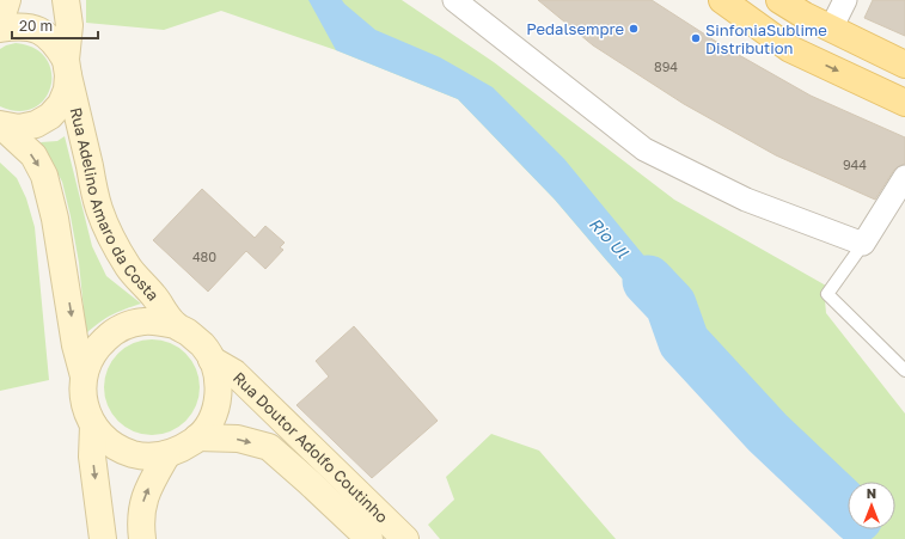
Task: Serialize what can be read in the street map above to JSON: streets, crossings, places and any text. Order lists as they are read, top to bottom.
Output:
{
  "streets": {
    "main road": ["Rua Adelino Amaro da Costa", "Rua Doutor Adolfo Coutinho"]
  },
  "crossings": [
    ["Rua Adelino Amaro da Costa", "Rua Doutor Adolfo Coutinho"]
  ],
  "water": ["Rio Ul"],
  "places": ["Pedalsempre", "SinfoniaSublime Distribution"],
  "house_numbers": ["894", "944", "480"],
  "scale_bar": "20 m",
  "north": "top"
}
